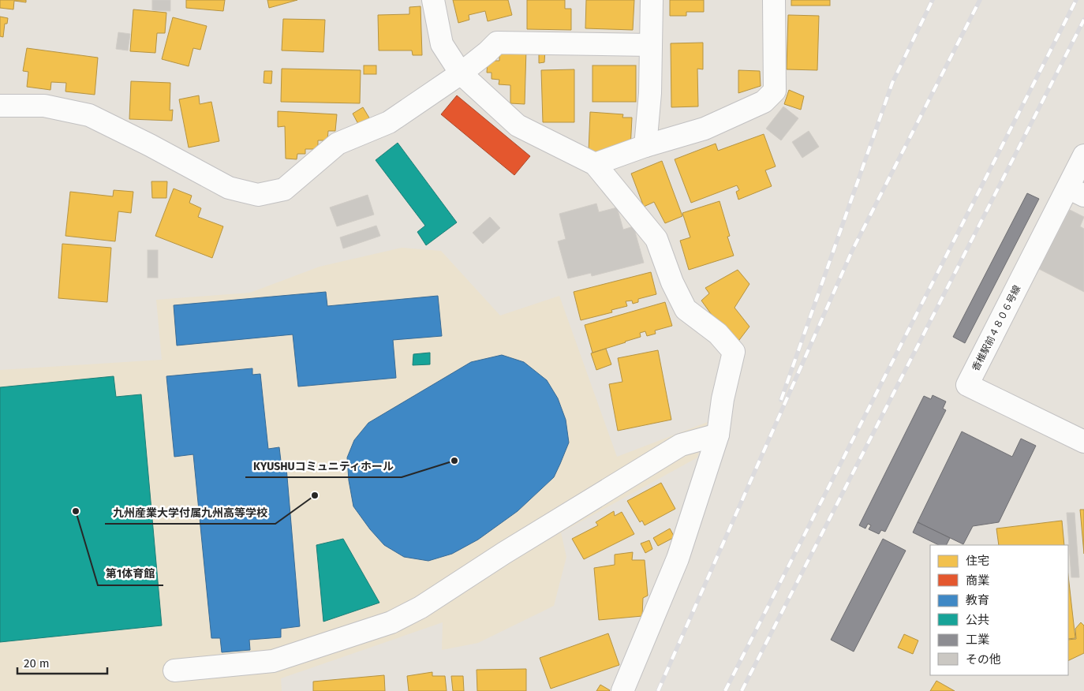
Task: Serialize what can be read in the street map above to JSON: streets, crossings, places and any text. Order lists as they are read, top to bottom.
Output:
{
  "streets": {
    "street": ["香椎駅前４８０６号線"]
  },
  "places": ["KYUSHUコミュニティホール", "九州産業大学付属九州高等学校", "第1体育館"],
  "legend": [
    "住宅",
    "商業",
    "教育",
    "公共",
    "工業",
    "その他"
  ],
  "scale_bar": "20 m"
}
